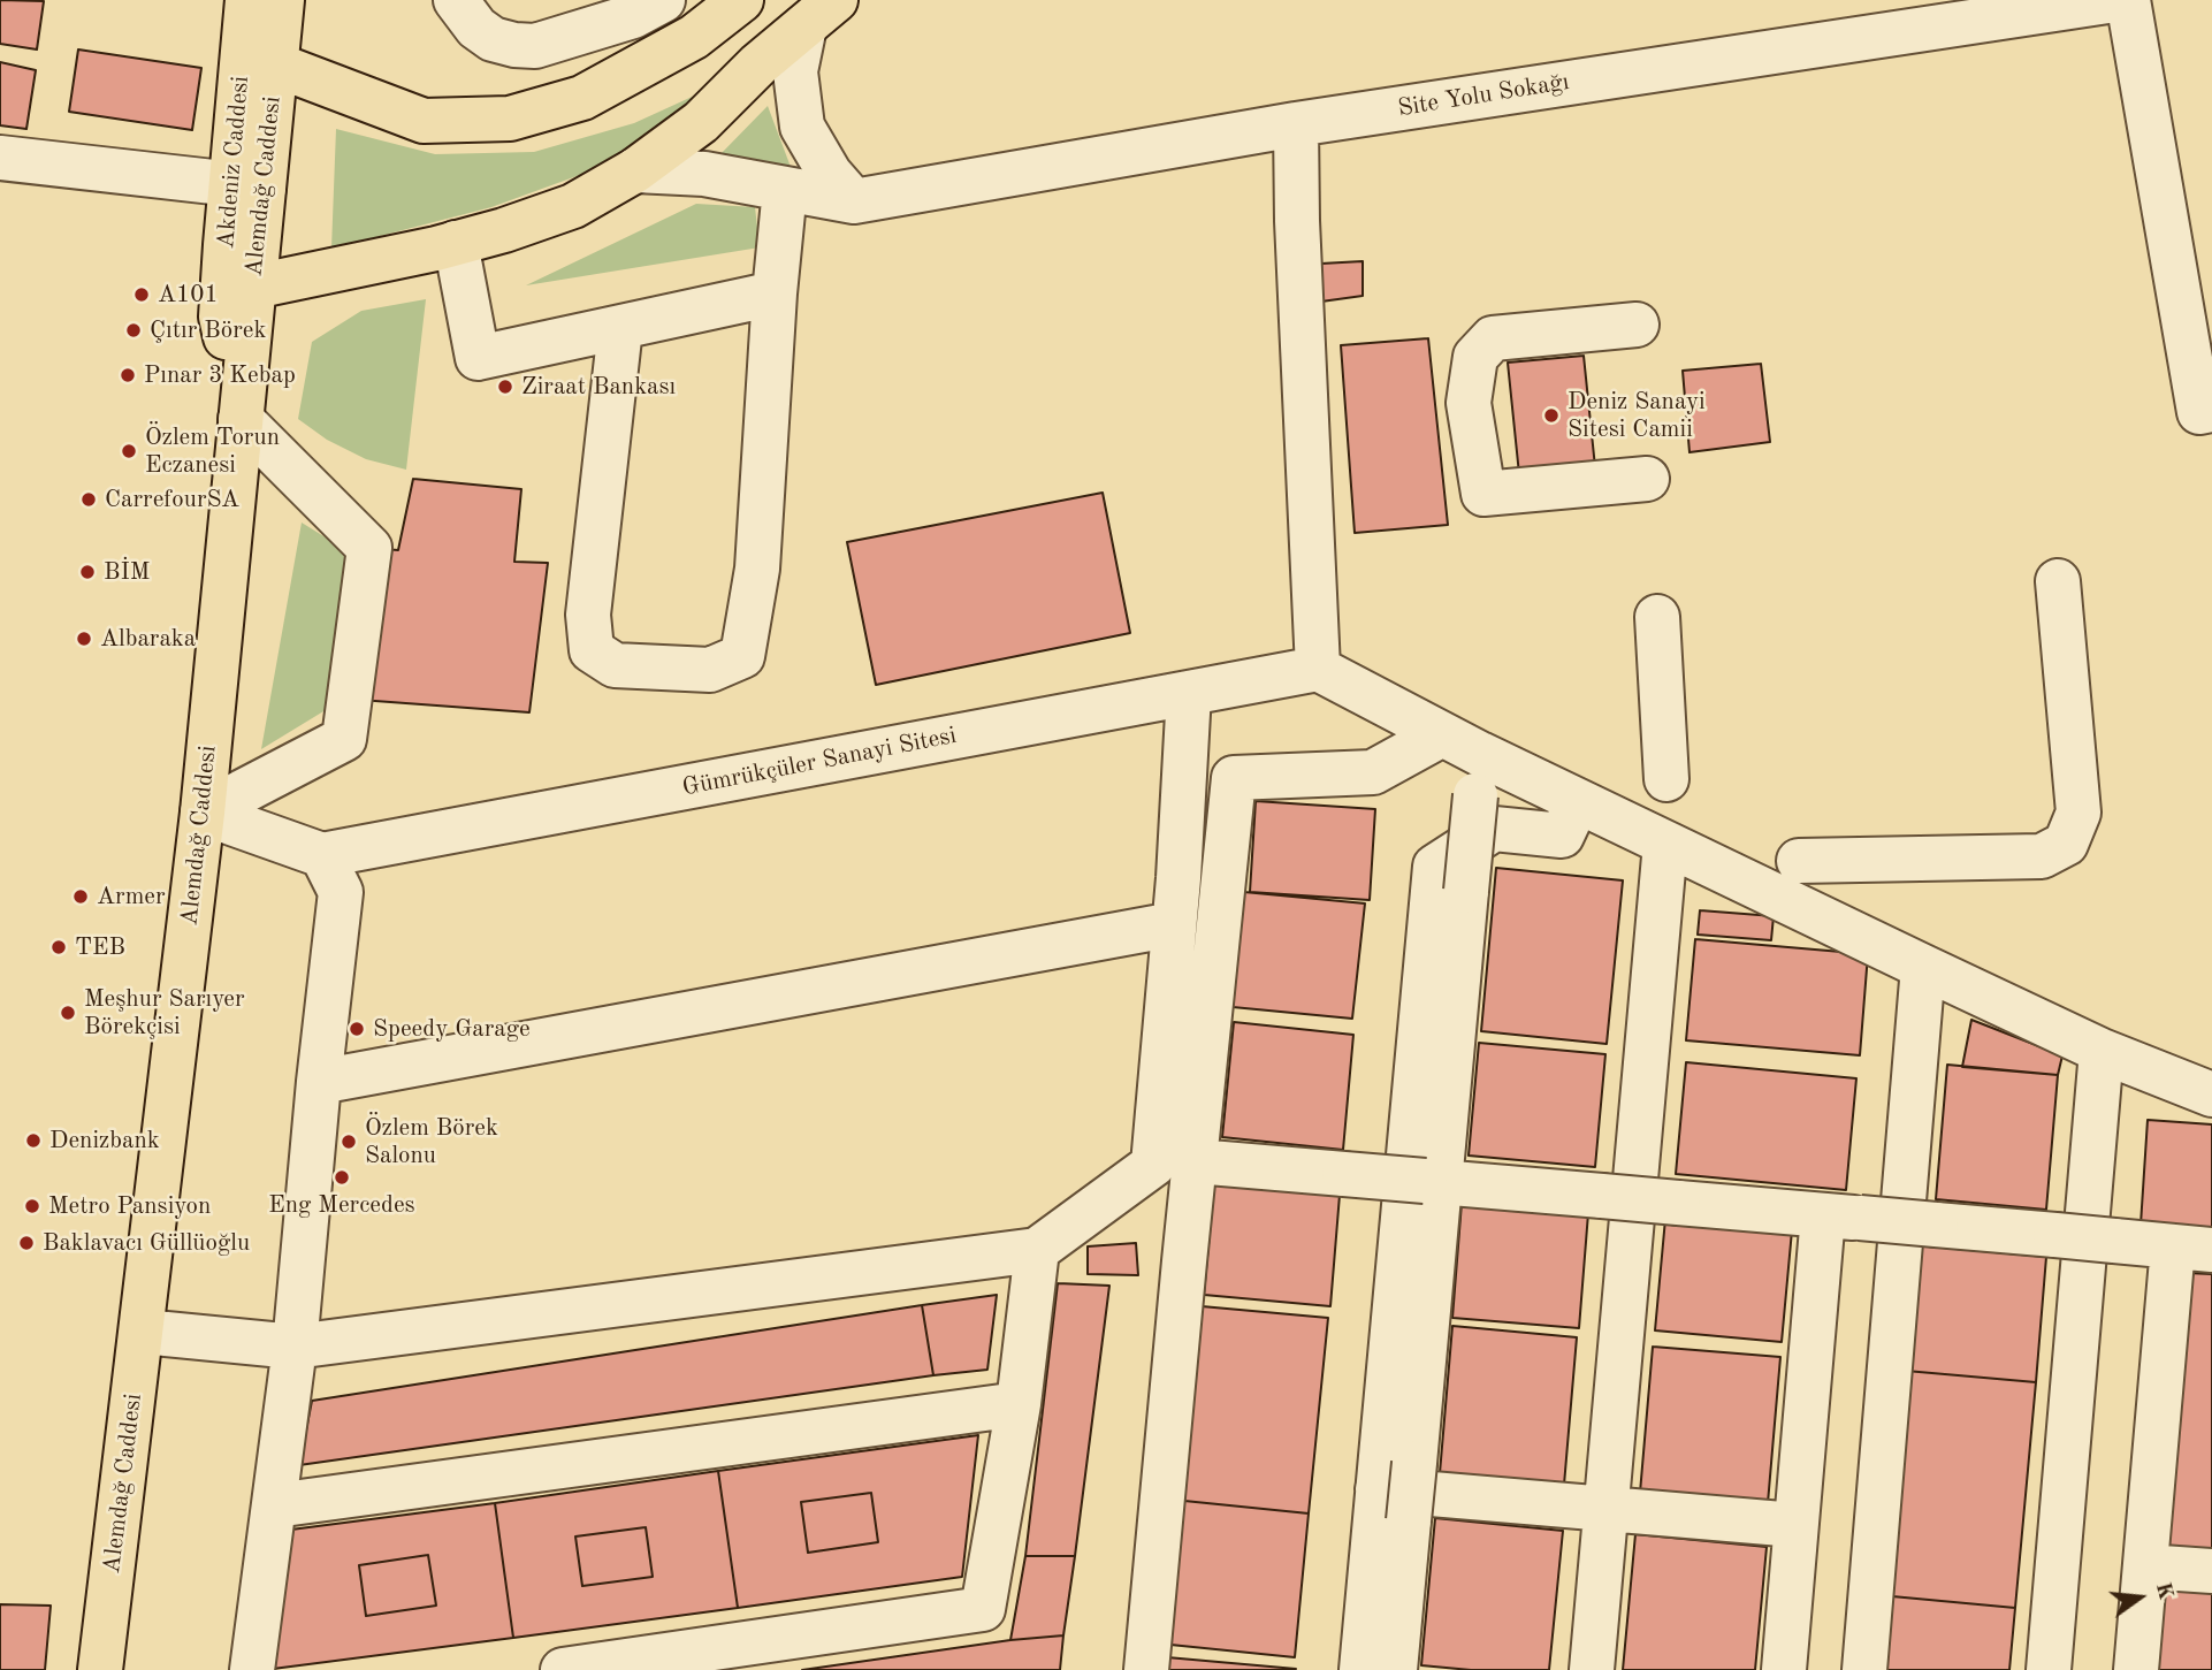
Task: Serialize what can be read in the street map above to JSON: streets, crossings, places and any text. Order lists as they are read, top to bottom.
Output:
{
  "streets": {
    "main road": ["Akdeniz Caddesi", "Alemdağ Caddesi"],
    "street": ["Site Yolu Sokağı", "Gümrükçüler Sanayi Sitesi"]
  },
  "crossings": [
    ["Akdeniz Caddesi", "Alemdağ Caddesi"]
  ],
  "places": [
    "A101",
    "Çıtır Börek",
    "Pınar 3 Kebap",
    "Ziraat Bankası",
    "Deniz Sanayi Sitesi Camii",
    "Özlem Torun Eczanesi",
    "CarrefourSA",
    "BİM",
    "Albaraka",
    "Armer",
    "TEB",
    "Meşhur Sarıyer Börekçisi",
    "Speedy Garage",
    "Denizbank",
    "Özlem Börek Salonu",
    "Eng Mercedes",
    "Metro Pansiyon",
    "Baklavacı Güllüoğlu"
  ],
  "north": "right"
}
